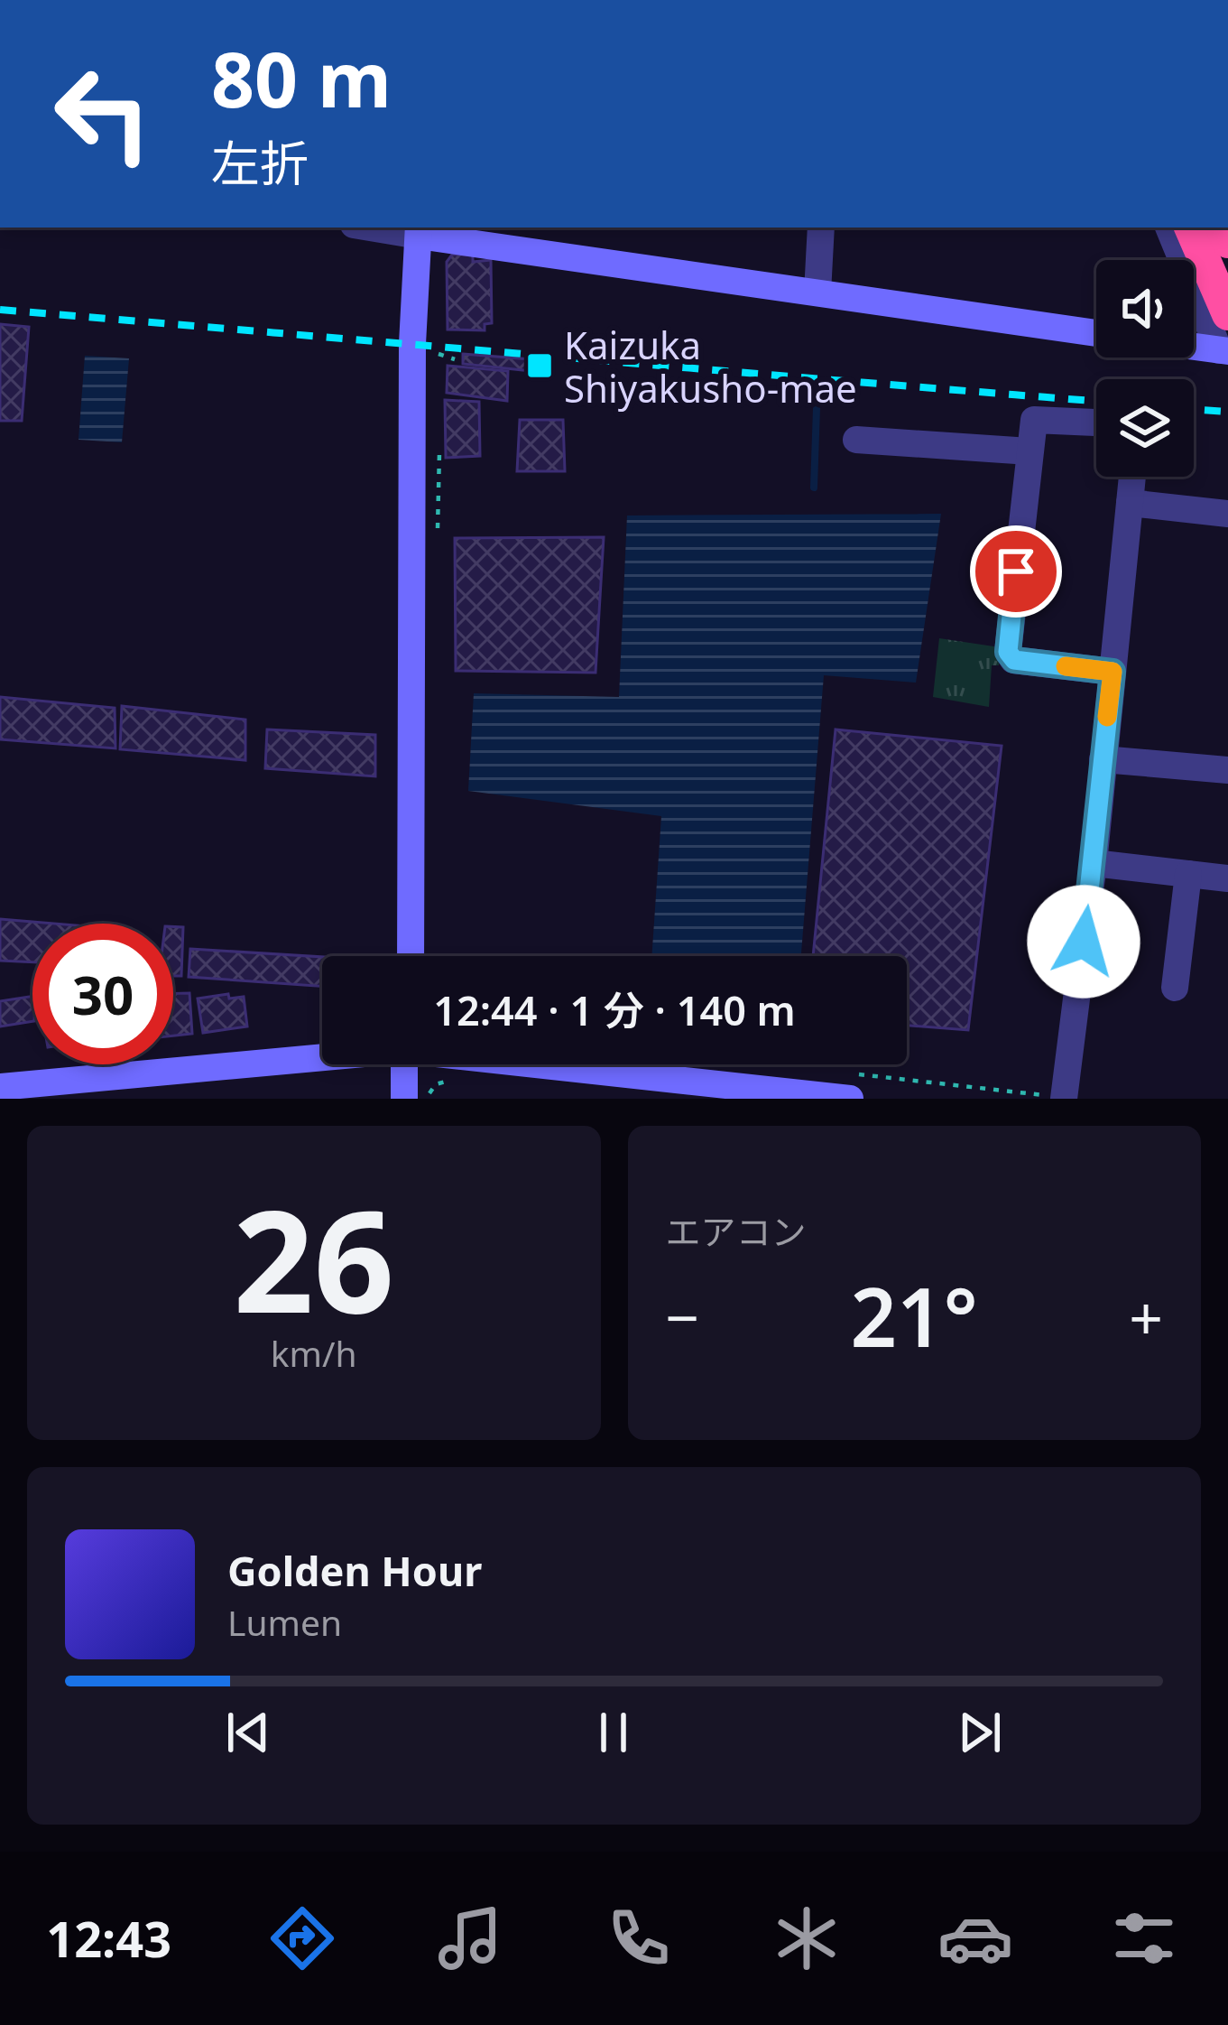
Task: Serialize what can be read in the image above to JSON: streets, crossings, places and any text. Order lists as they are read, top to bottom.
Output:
{
  "places": {
    "transit": ["Kaizuka Shiyakusho-mae"]
  },
  "page": {
    "turn": ["80 m", "左折"],
    "limit": "30",
    "trip": "12:44 · 1 分 · 140 m",
    "tile": [
      ["26", "km/h"],
      "エアコン"
    ],
    "heat": ["−", "21°", "+"],
    "song": ["Golden Hour", "Lumen"],
    "tabs": "12:43"
  }
}
